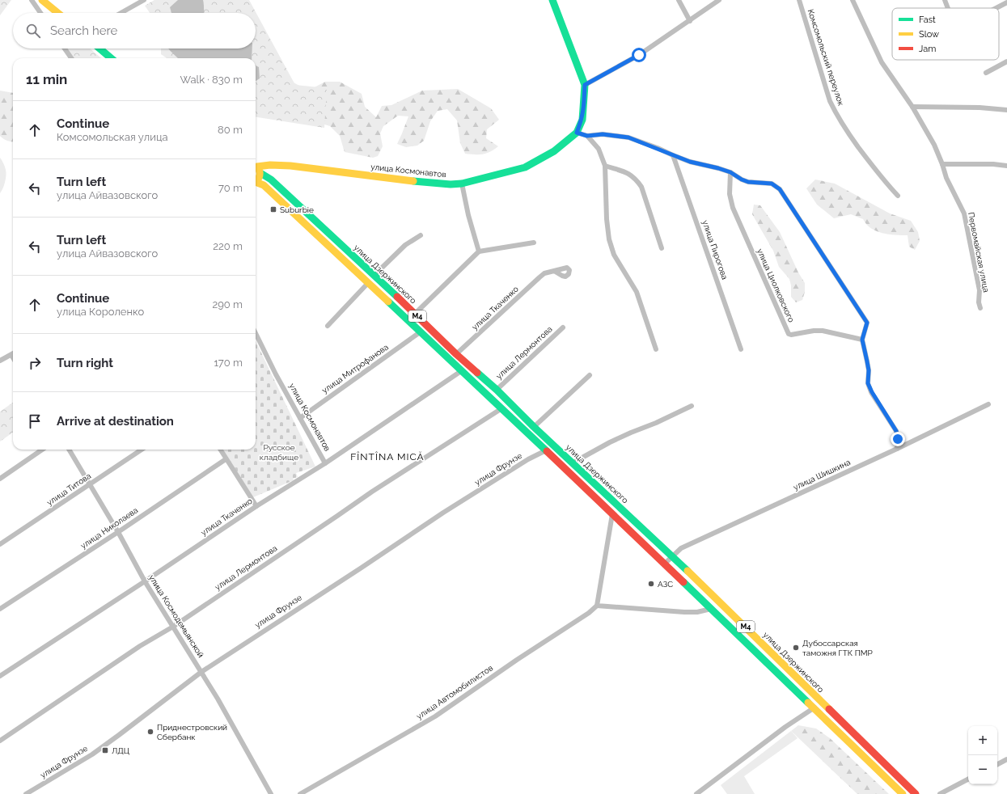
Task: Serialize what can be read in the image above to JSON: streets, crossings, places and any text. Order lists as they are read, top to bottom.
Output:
{
  "streets": {
    "main road": ["улица Космонавтов", "улица Дзержинского", "M4"],
    "street": [
      "Комсомольский переулок",
      "улица Пирогова",
      "Первомайская улица",
      "улица Циолковского",
      "улица Ткаченко",
      "улица Лермонтова",
      "улица Митрофанова",
      "улица Фрунзе",
      "улица Шишкина",
      "улица Титова",
      "улица Николаева",
      "улица Космодемьянской",
      "улица Автомобилистов"
    ]
  },
  "crossings": [
    ["улица Космонавтов", "улица Дзержинского"],
    ["улица Космонавтов", "улица Ткаченко"],
    ["улица Космонавтов", "M4"],
    ["улица Космонавтов", "улица Митрофанова"],
    ["улица Дзержинского", "улица Ткаченко"],
    ["улица Дзержинского", "M4"],
    ["улица Дзержинского", "улица Лермонтова"],
    ["улица Дзержинского", "улица Шишкина"],
    ["улица Ткаченко", "M4"],
    ["улица Ткаченко", "улица Космодемьянской"],
    ["M4", "улица Лермонтова"],
    ["M4", "улица Митрофанова"],
    ["M4", "улица Фрунзе"],
    ["M4", "улица Шишкина"],
    ["улица Лермонтова", "улица Космодемьянской"],
    ["улица Фрунзе", "улица Космодемьянской"],
    ["улица Титова", "улица Космодемьянской"],
    ["улица Николаева", "улица Космодемьянской"]
  ],
  "districts": ["FÎNTÎNA MICĂ"],
  "parks": ["Русское кладбище"],
  "places": {
    "transit": ["Suburbie", "ЛДЦ"],
    "other": ["АЗС", "Дубоссарская таможня ГТК ПМР", "Приднестровский Сбербанк"]
  },
  "legend": ["Fast", "Slow", "Jam"],
  "page": {
    "search": "Search here",
    "heading": ["11 min", "Walk · 830 m"],
    "list": [
      ["Continue", "Комсомольская улица", "80 m"],
      ["Turn left", "улица Айвазовского", "70 m"],
      ["Turn left", "улица Айвазовского", "220 m"],
      ["Continue", "улица Короленко", "290 m"],
      ["Turn right", "170 m"],
      "Arrive at destination"
    ],
    "map_buttons": ["+", "−"]
  }
}
